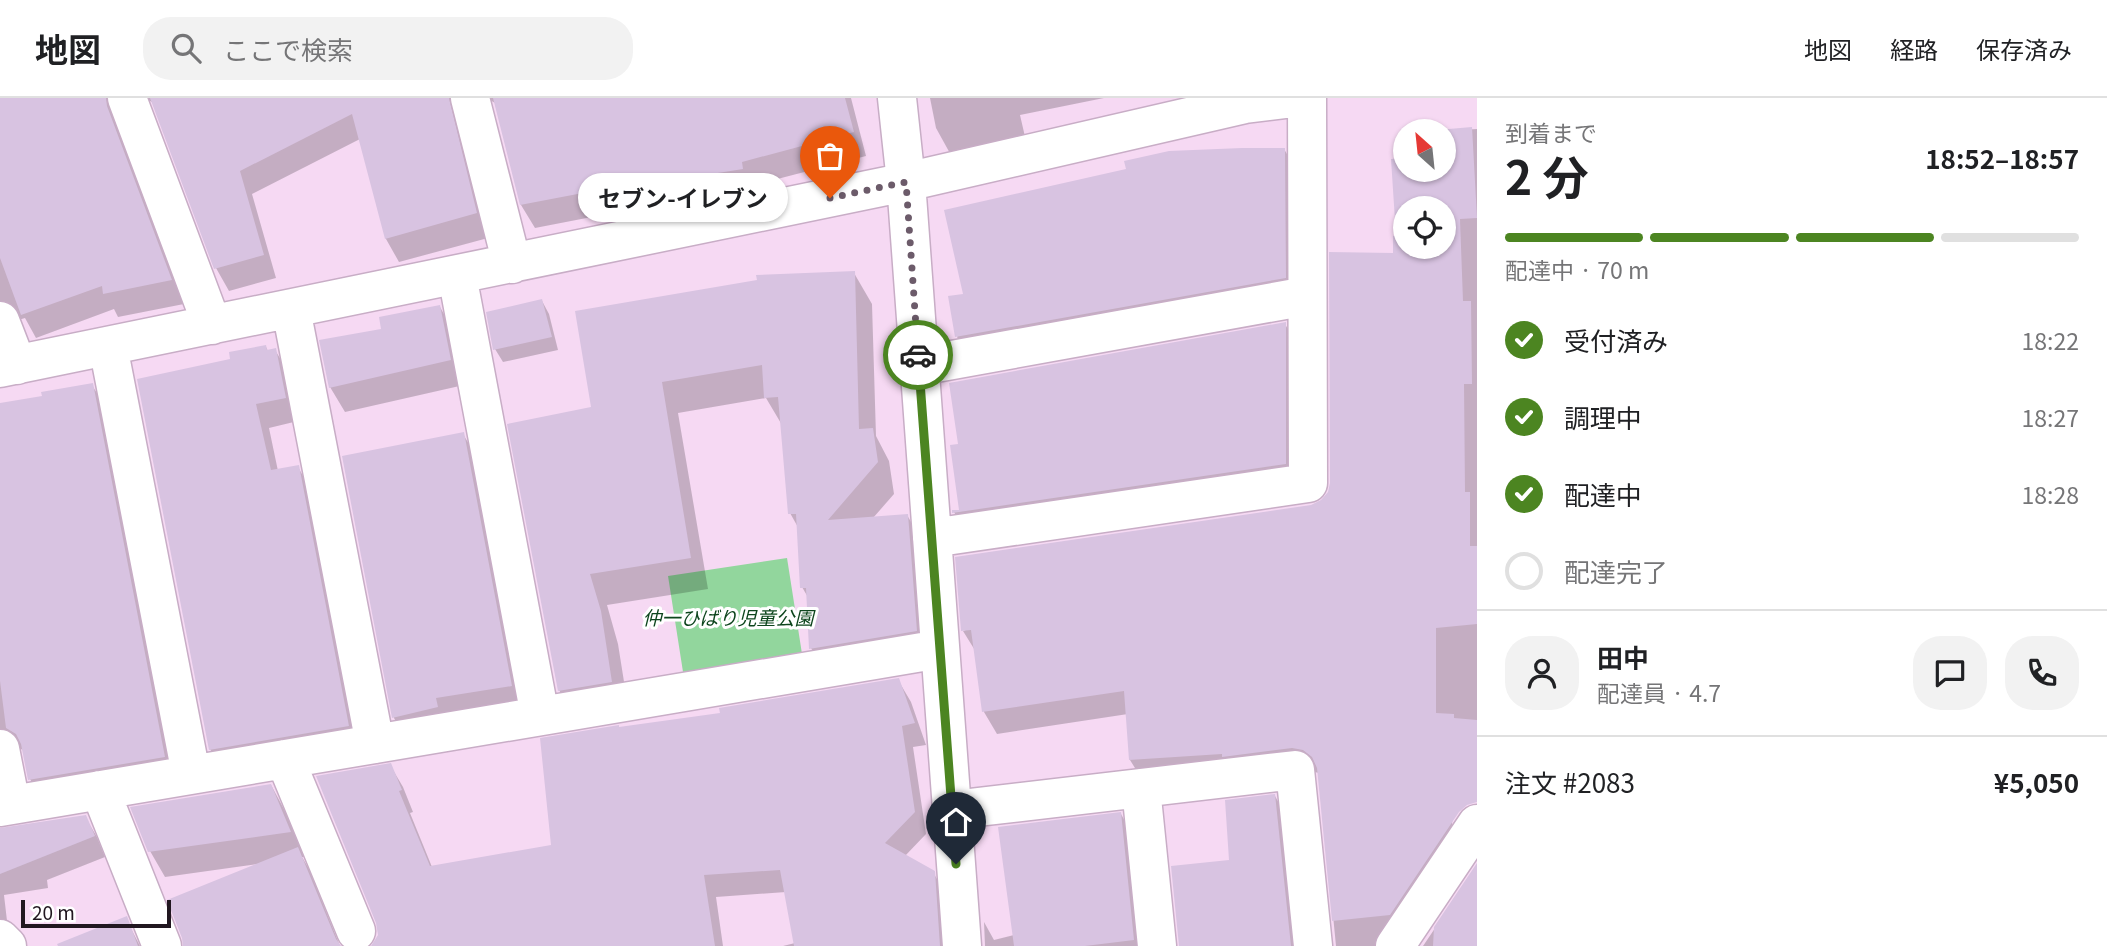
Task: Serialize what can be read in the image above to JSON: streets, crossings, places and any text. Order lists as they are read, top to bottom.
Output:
{
  "parks": ["仲一ひばり児童公園"],
  "places": ["セブン-イレブン"],
  "scale_bar": "20 m",
  "north": "top left",
  "page": {
    "header": "地図",
    "search": "ここで検索",
    "nav": ["地図", "経路", "保存済み"],
    "heading": ["2 分", "到着まで", "18:52–18:57"],
    "panel": [
      "田中",
      "配達員 · 4.7",
      "注文 #2083",
      "¥5,050"
    ],
    "bubble": "セブン-イレブン",
    "bar": "配達中 · 70 m",
    "list": [
      ["受付済み", "18:22"],
      ["調理中", "18:27"],
      ["配達中", "18:28"],
      "配達完了"
    ],
    "scale": "20 m"
  }
}
